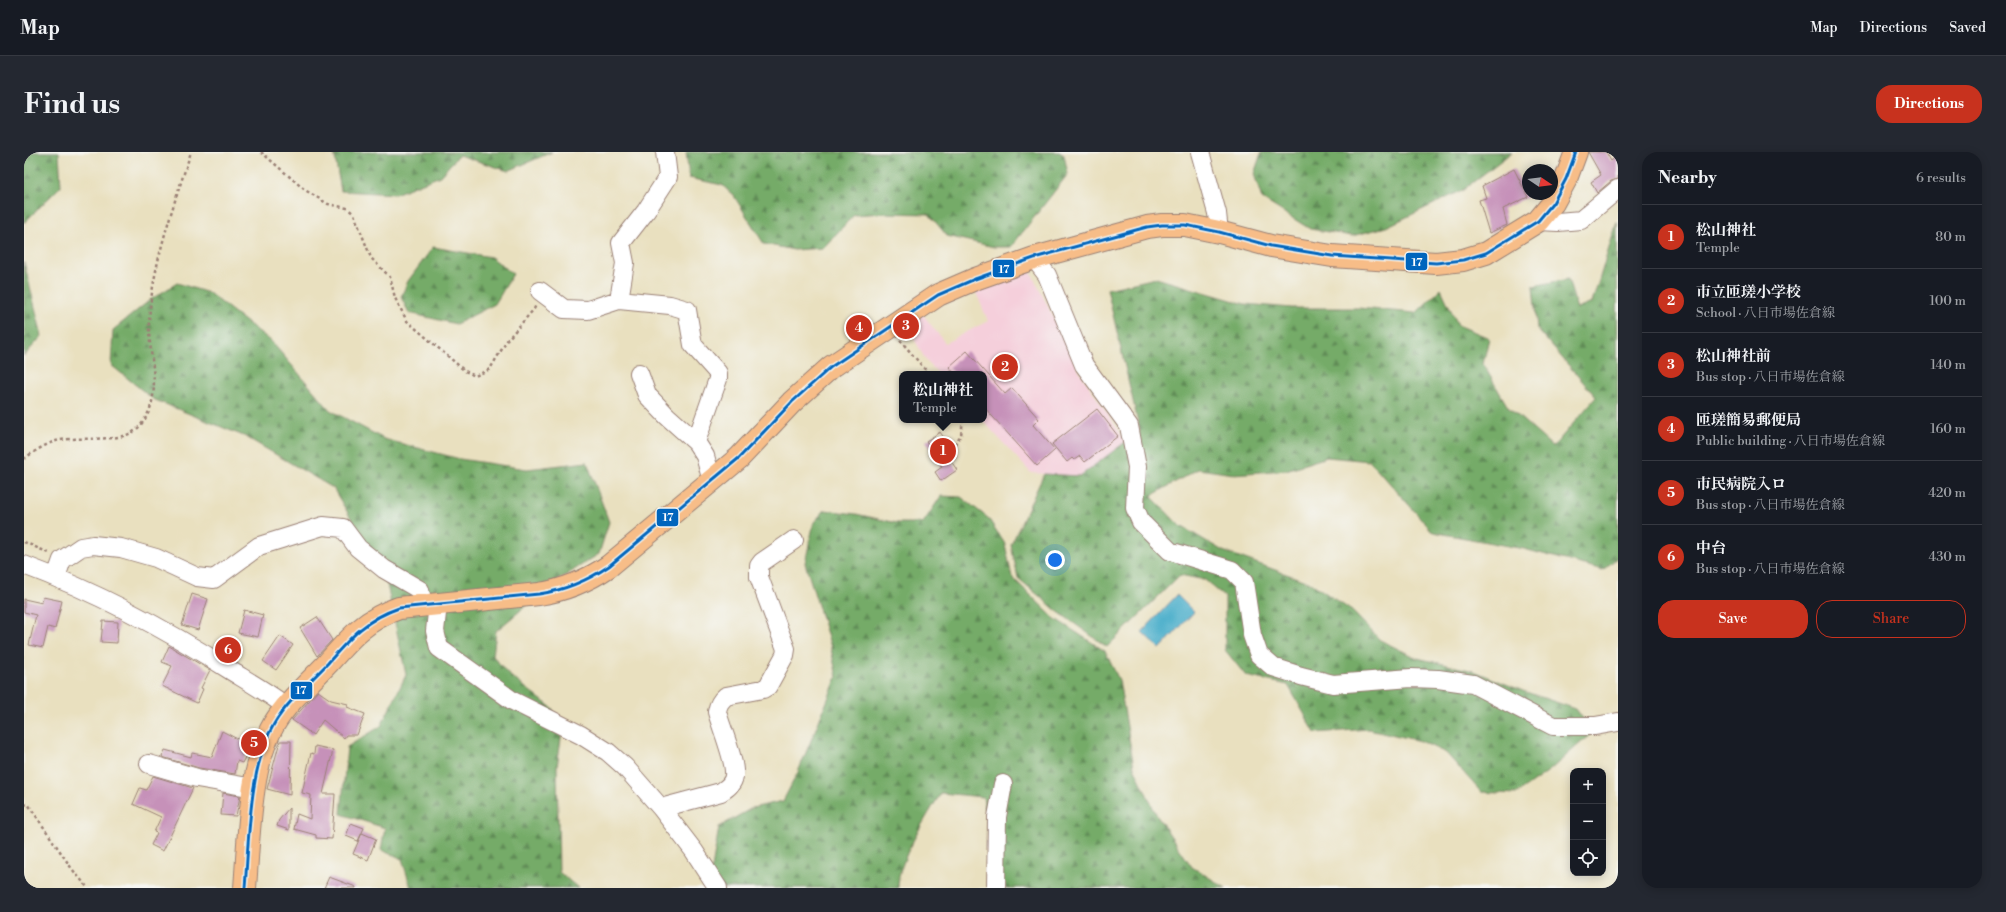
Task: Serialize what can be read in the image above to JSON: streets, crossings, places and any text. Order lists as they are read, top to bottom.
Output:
{
  "lines": ["transit line 17"],
  "north": "right",
  "page": {
    "header": "Map",
    "nav": ["Map", "Directions", "Saved"],
    "buttons": [
      "Directions",
      ["Save", "Share"]
    ],
    "title": "Find us",
    "heading": ["Nearby", "6 results"],
    "list": [
      {
        "mark": "1",
        "name": "松山神社",
        "note": "Temple",
        "value": "80 m"
      },
      {
        "mark": "2",
        "name": "市立匝瑳小学校",
        "note": "School · 八日市場佐倉線",
        "value": "100 m"
      },
      {
        "mark": "3",
        "name": "松山神社前",
        "note": "Bus stop · 八日市場佐倉線",
        "value": "140 m"
      },
      {
        "mark": "4",
        "name": "匝瑳簡易郵便局",
        "note": "Public building · 八日市場佐倉線",
        "value": "160 m"
      },
      {
        "mark": "5",
        "name": "市民病院入ロ",
        "note": "Bus stop · 八日市場佐倉線",
        "value": "420 m"
      },
      {
        "mark": "6",
        "name": "中台",
        "note": "Bus stop · 八日市場佐倉線",
        "value": "430 m"
      }
    ],
    "pins": [
      "3",
      "4",
      "2",
      "1",
      "6",
      "5"
    ],
    "popup": ["松山神社", "Temple"],
    "map_buttons": ["+", "−"]
  }
}
